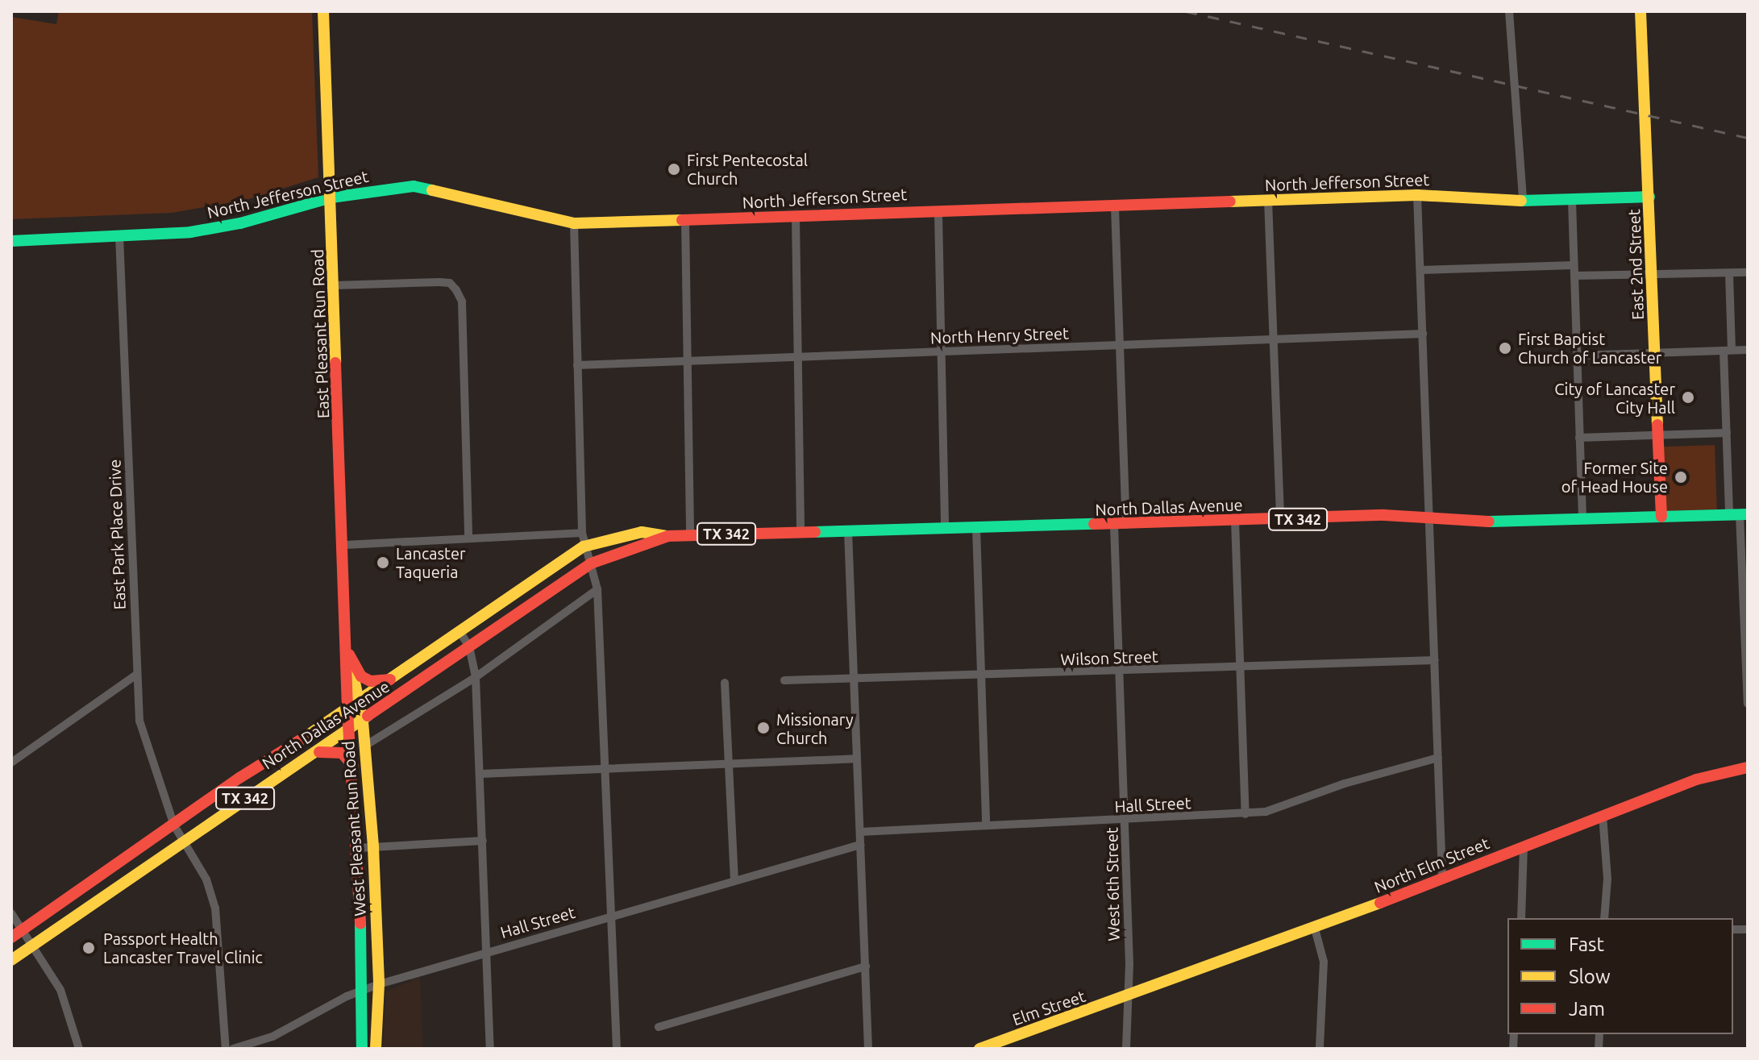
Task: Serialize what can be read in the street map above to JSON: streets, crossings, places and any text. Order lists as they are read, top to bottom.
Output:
{
  "streets": {
    "main road": [
      "North Jefferson Street",
      "East 2nd Street",
      "East Pleasant Run Road",
      "North Dallas Avenue",
      "TX 342",
      "West Pleasant Run Road",
      "North Elm Street",
      "Elm Street"
    ],
    "street": [
      "North Henry Street",
      "East Park Place Drive",
      "Wilson Street",
      "Hall Street",
      "West 6th Street"
    ]
  },
  "crossings": [
    ["North Jefferson Street", "East 2nd Street"],
    ["North Jefferson Street", "East Pleasant Run Road"],
    ["North Jefferson Street", "East Park Place Drive"],
    ["North Jefferson Street", "West 6th Street"],
    ["East 2nd Street", "North Dallas Avenue"],
    ["East Pleasant Run Road", "West Pleasant Run Road"],
    ["North Henry Street", "West 6th Street"],
    ["North Dallas Avenue", "East Park Place Drive"],
    ["North Dallas Avenue", "West Pleasant Run Road"],
    ["North Dallas Avenue", "West 6th Street"],
    ["Wilson Street", "West 6th Street"],
    ["Hall Street", "West Pleasant Run Road"],
    ["Hall Street", "West 6th Street"],
    ["North Elm Street", "West 6th Street"],
    ["North Elm Street", "Elm Street"],
    ["West 6th Street", "Elm Street"]
  ],
  "places": [
    "First Pentecostal Church",
    "First Baptist Church of Lancaster",
    "City of Lancaster City Hall",
    "Former Site of Head House",
    "Lancaster Taqueria",
    "Missionary Church",
    "Passport Health Lancaster Travel Clinic"
  ],
  "legend": ["Fast", "Slow", "Jam"]
}
